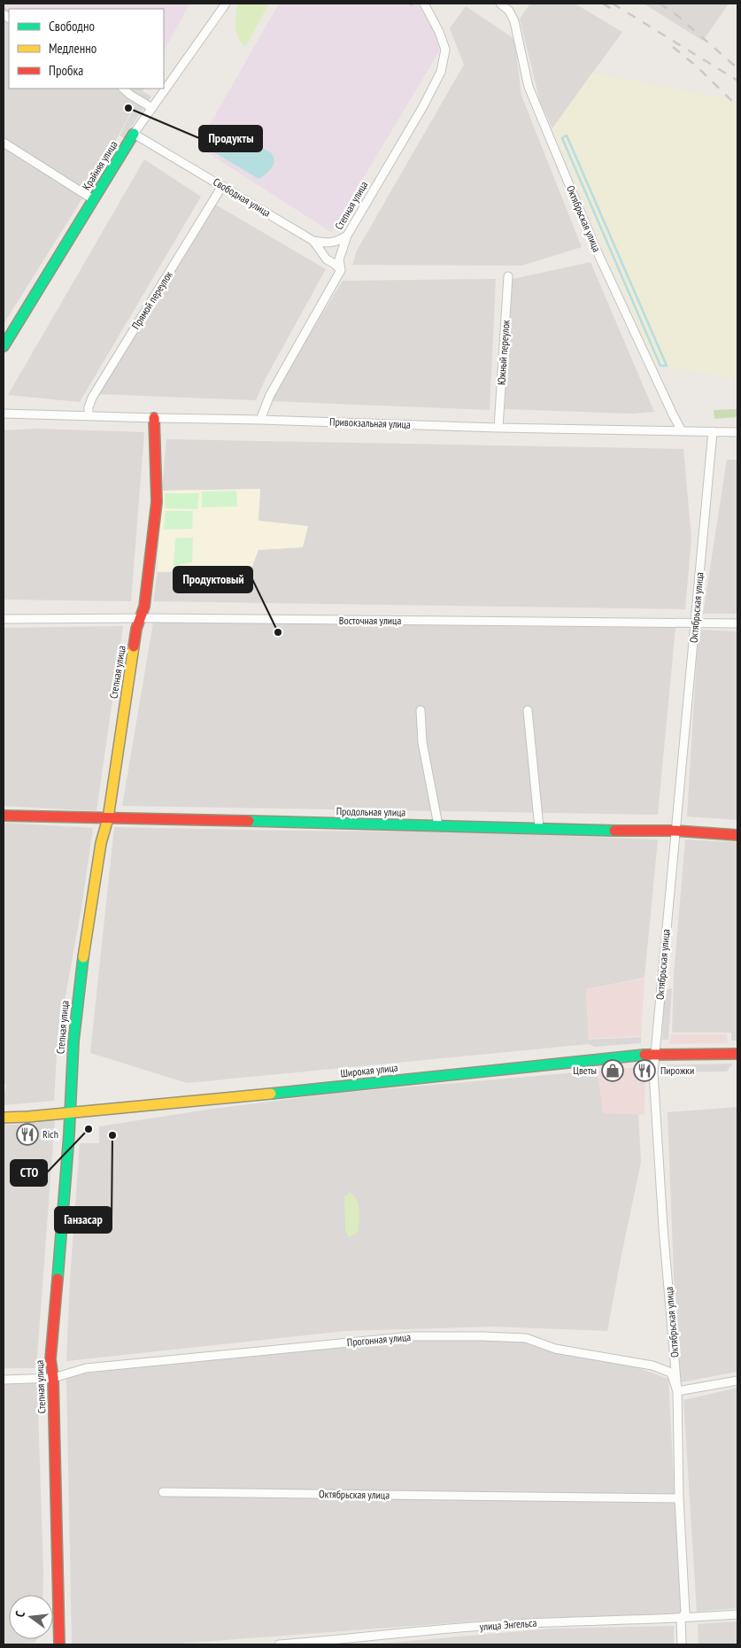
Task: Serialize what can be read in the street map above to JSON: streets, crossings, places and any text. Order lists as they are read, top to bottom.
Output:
{
  "streets": {
    "street": [
      "Крайняя улица",
      "Свободная улица",
      "Степная улица",
      "Октябрьская улица",
      "Прямой переулок",
      "Южный переулок",
      "Привокзальная улица",
      "Восточная улица",
      "Продольная улица",
      "Широкая улица",
      "Прогонная улица",
      "улица Энгельса"
    ]
  },
  "crossings": [
    ["Крайняя улица", "Свободная улица"],
    ["Свободная улица", "Степная улица"],
    ["Свободная улица", "Прямой переулок"],
    ["Степная улица", "Привокзальная улица"],
    ["Степная улица", "Восточная улица"],
    ["Степная улица", "Продольная улица"],
    ["Степная улица", "Широкая улица"],
    ["Степная улица", "Прогонная улица"],
    ["Октябрьская улица", "Привокзальная улица"],
    ["Октябрьская улица", "Восточная улица"],
    ["Октябрьская улица", "Продольная улица"],
    ["Октябрьская улица", "Широкая улица"],
    ["Октябрьская улица", "Прогонная улица"],
    ["Октябрьская улица", "улица Энгельса"],
    ["Прямой переулок", "Привокзальная улица"],
    ["Южный переулок", "Привокзальная улица"]
  ],
  "places": {
    "other": [
      "Продукты",
      "Продуктовый",
      "СТО",
      "Ганзасар"
    ],
    "shop": ["Цветы"],
    "restaurant": ["Пирожки", "Rich"]
  },
  "legend": ["Свободно", "Медленно", "Пробка"],
  "north": "left"
}
